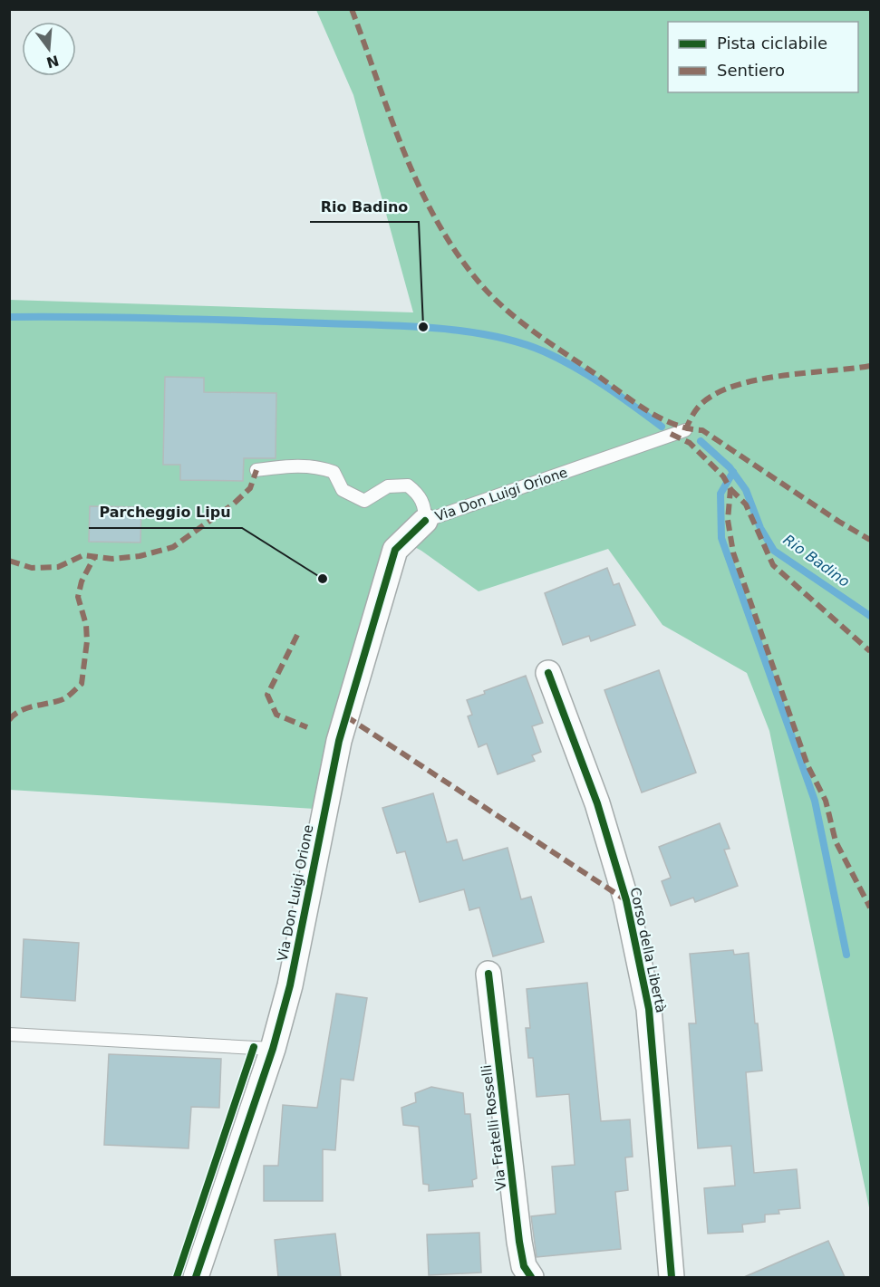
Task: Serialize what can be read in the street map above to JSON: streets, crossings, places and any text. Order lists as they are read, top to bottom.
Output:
{
  "streets": {
    "street": ["Via Don Luigi Orione", "Corso della Libertà", "Via Fratelli Rosselli"]
  },
  "water": ["Rio Badino"],
  "places": ["Rio Badino", "Parcheggio Lipu"],
  "legend": ["Pista ciclabile", "Sentiero"],
  "north": "bottom"
}
